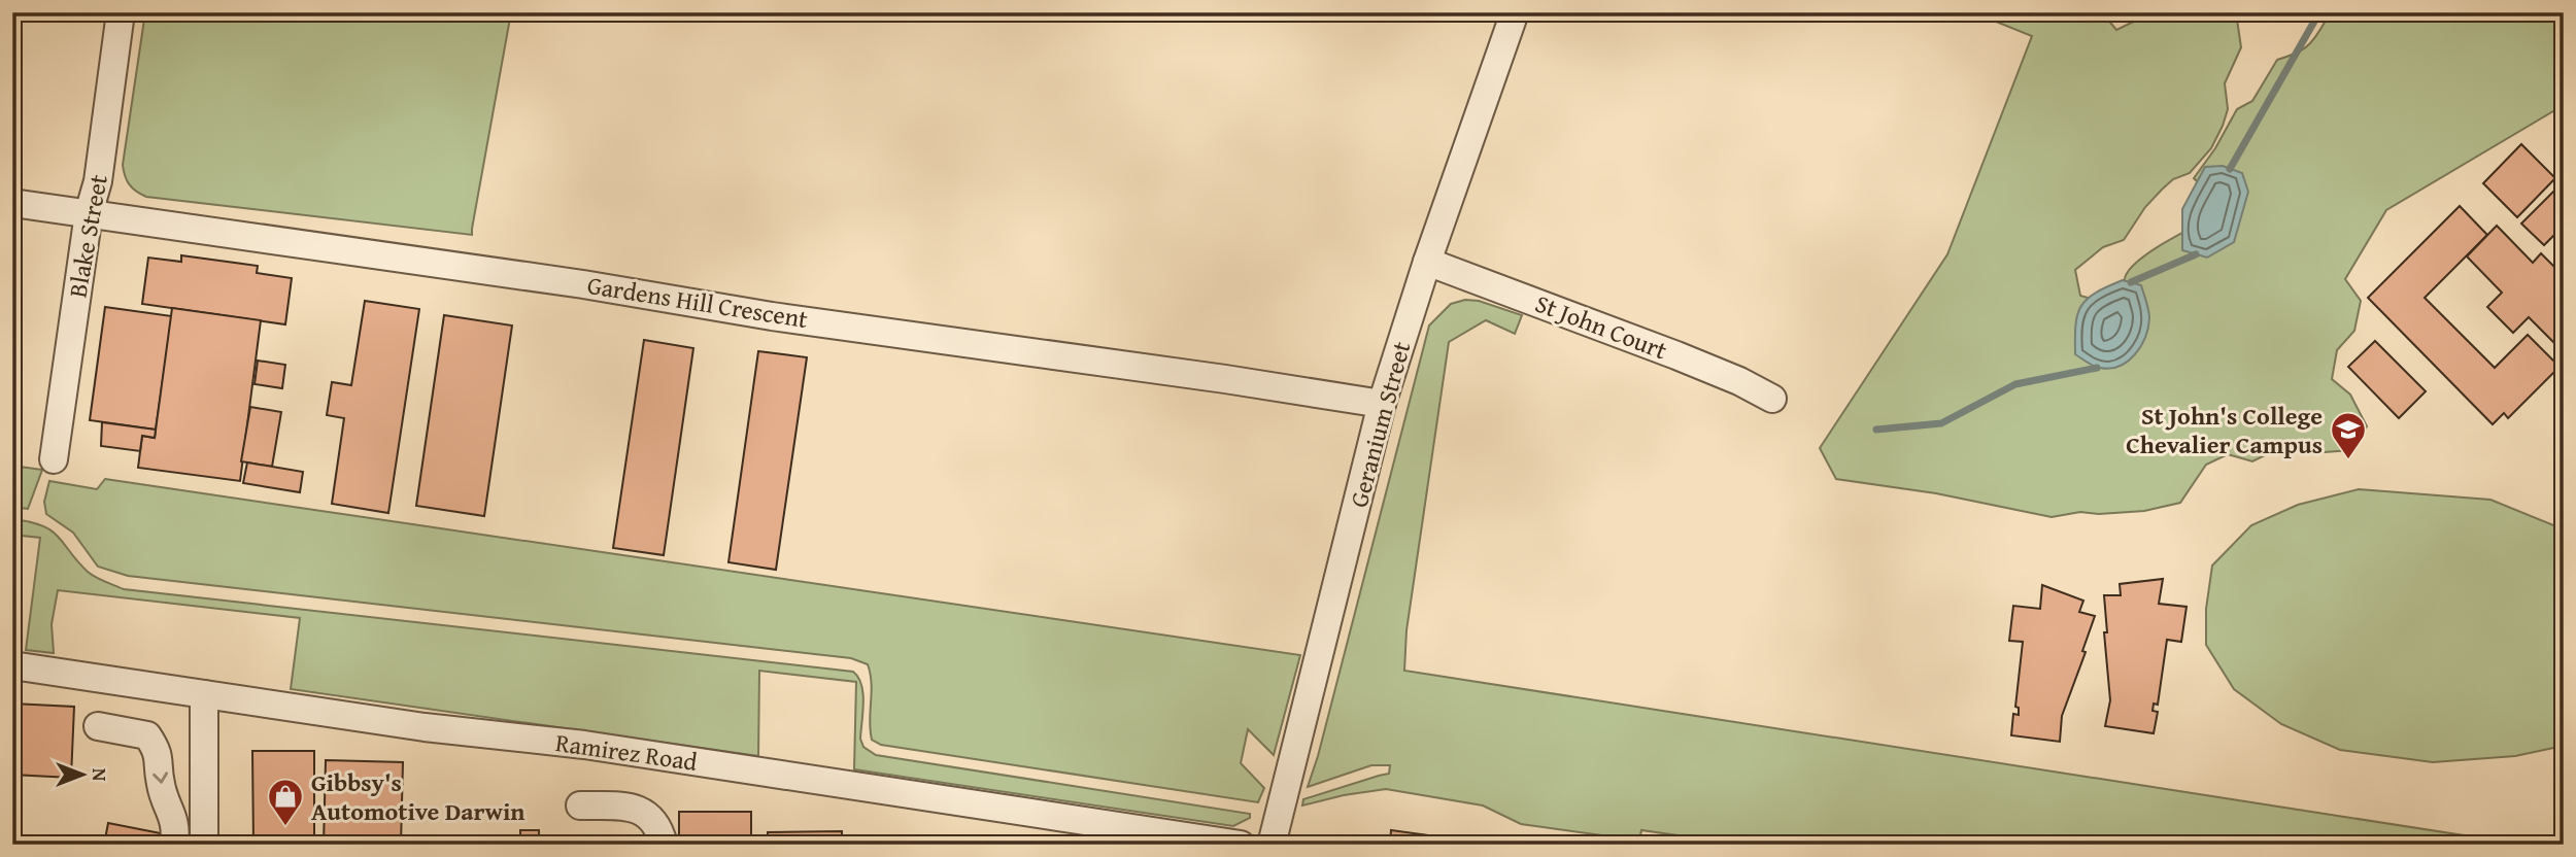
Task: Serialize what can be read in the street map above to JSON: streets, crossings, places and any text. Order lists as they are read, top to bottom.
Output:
{
  "streets": {
    "street": [
      "Blake Street",
      "Gardens Hill Crescent",
      "St John Court",
      "Geranium Street",
      "Ramirez Road"
    ]
  },
  "crossings": [
    ["Blake Street", "Gardens Hill Crescent"],
    ["Gardens Hill Crescent", "Geranium Street"],
    ["St John Court", "Geranium Street"]
  ],
  "places": {
    "school or university": ["St John's College Chevalier Campus"],
    "shop": ["Gibbsy's Automotive Darwin"]
  },
  "north": "right"
}
